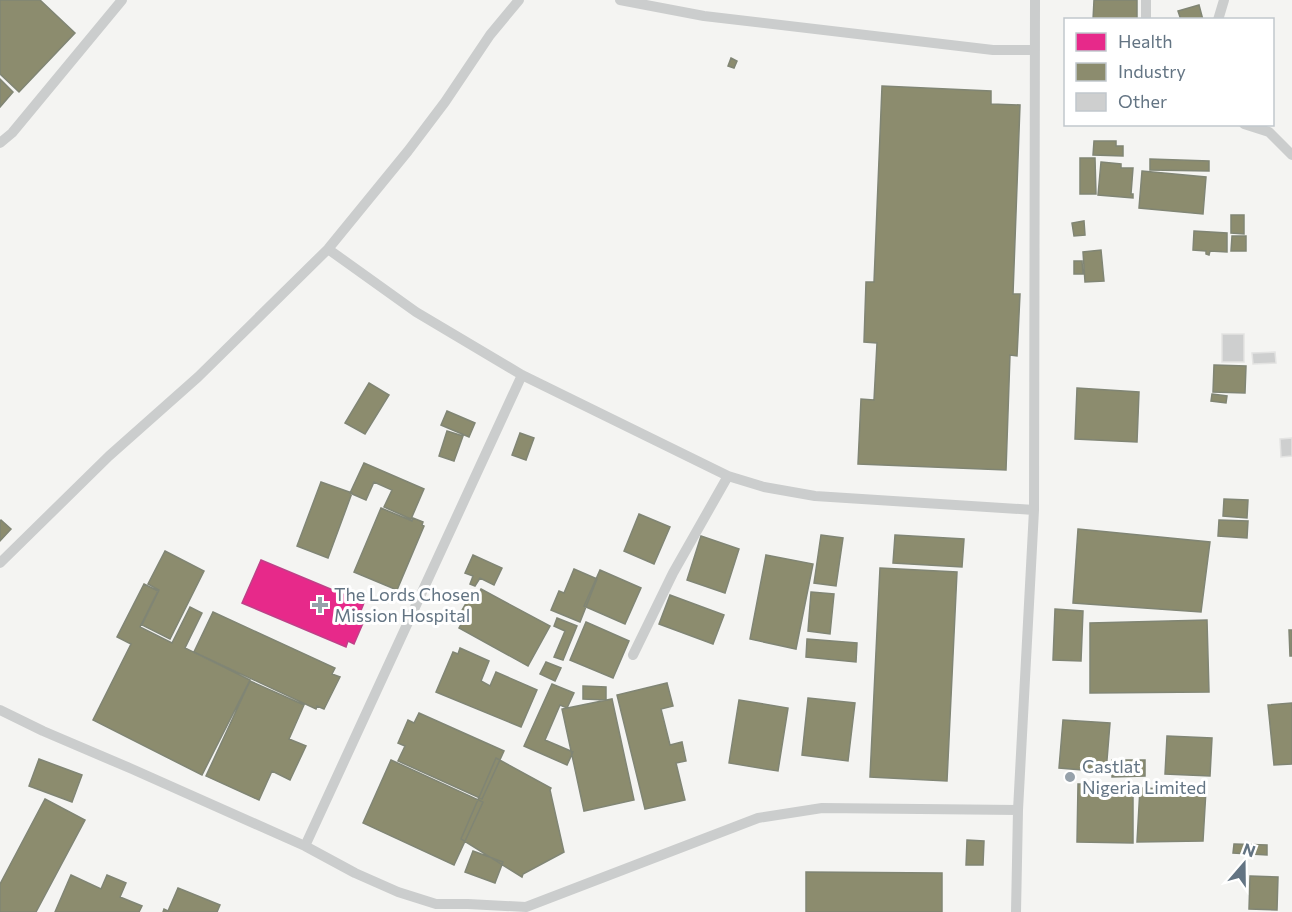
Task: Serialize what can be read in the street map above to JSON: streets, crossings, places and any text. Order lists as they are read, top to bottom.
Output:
{
  "places": {
    "health": ["The Lords Chosen Mission Hospital"],
    "other": ["Castlat Nigeria Limited"]
  },
  "legend": ["Health", "Industry", "Other"],
  "north": "top"
}
